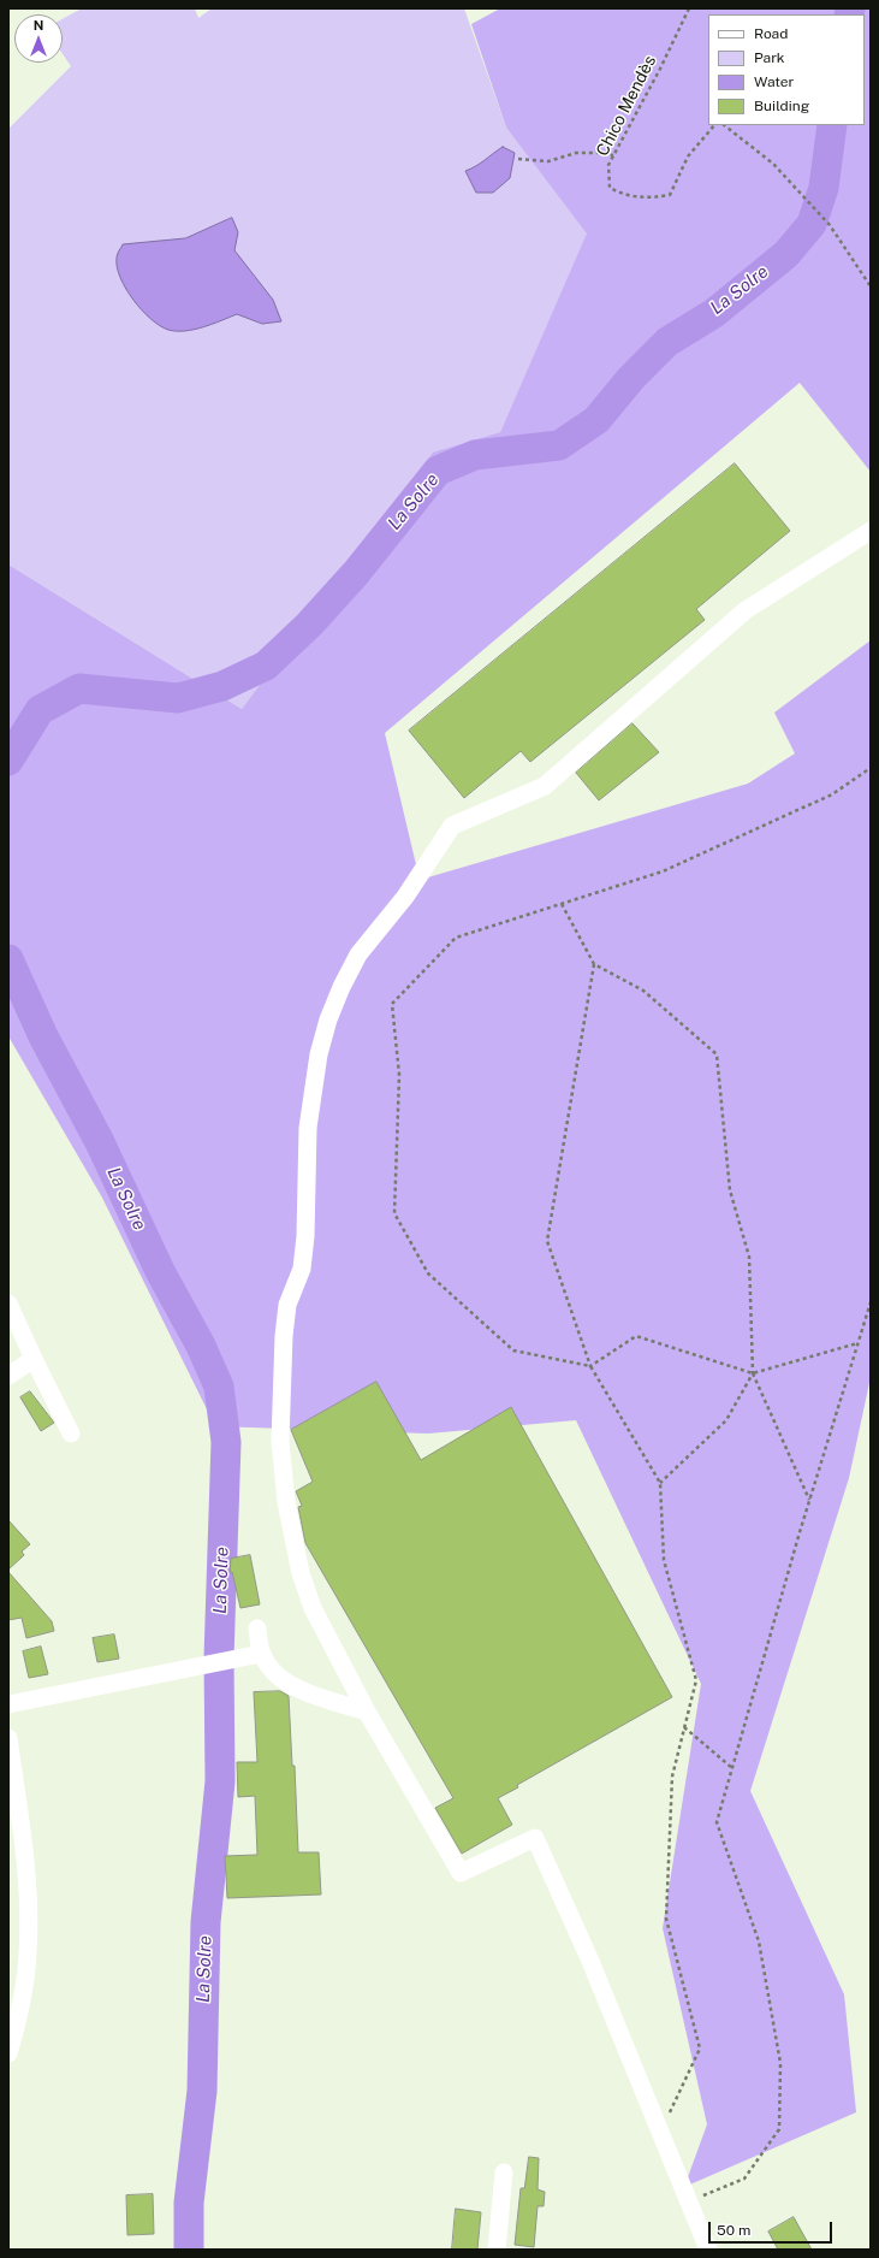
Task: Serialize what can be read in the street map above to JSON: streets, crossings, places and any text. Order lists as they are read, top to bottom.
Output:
{
  "streets": {
    "path": ["Chico Mendès"]
  },
  "water": ["La Solre"],
  "legend": [
    "Road",
    "Park",
    "Water",
    "Building"
  ],
  "scale_bar": "50 m",
  "north": "top"
}
